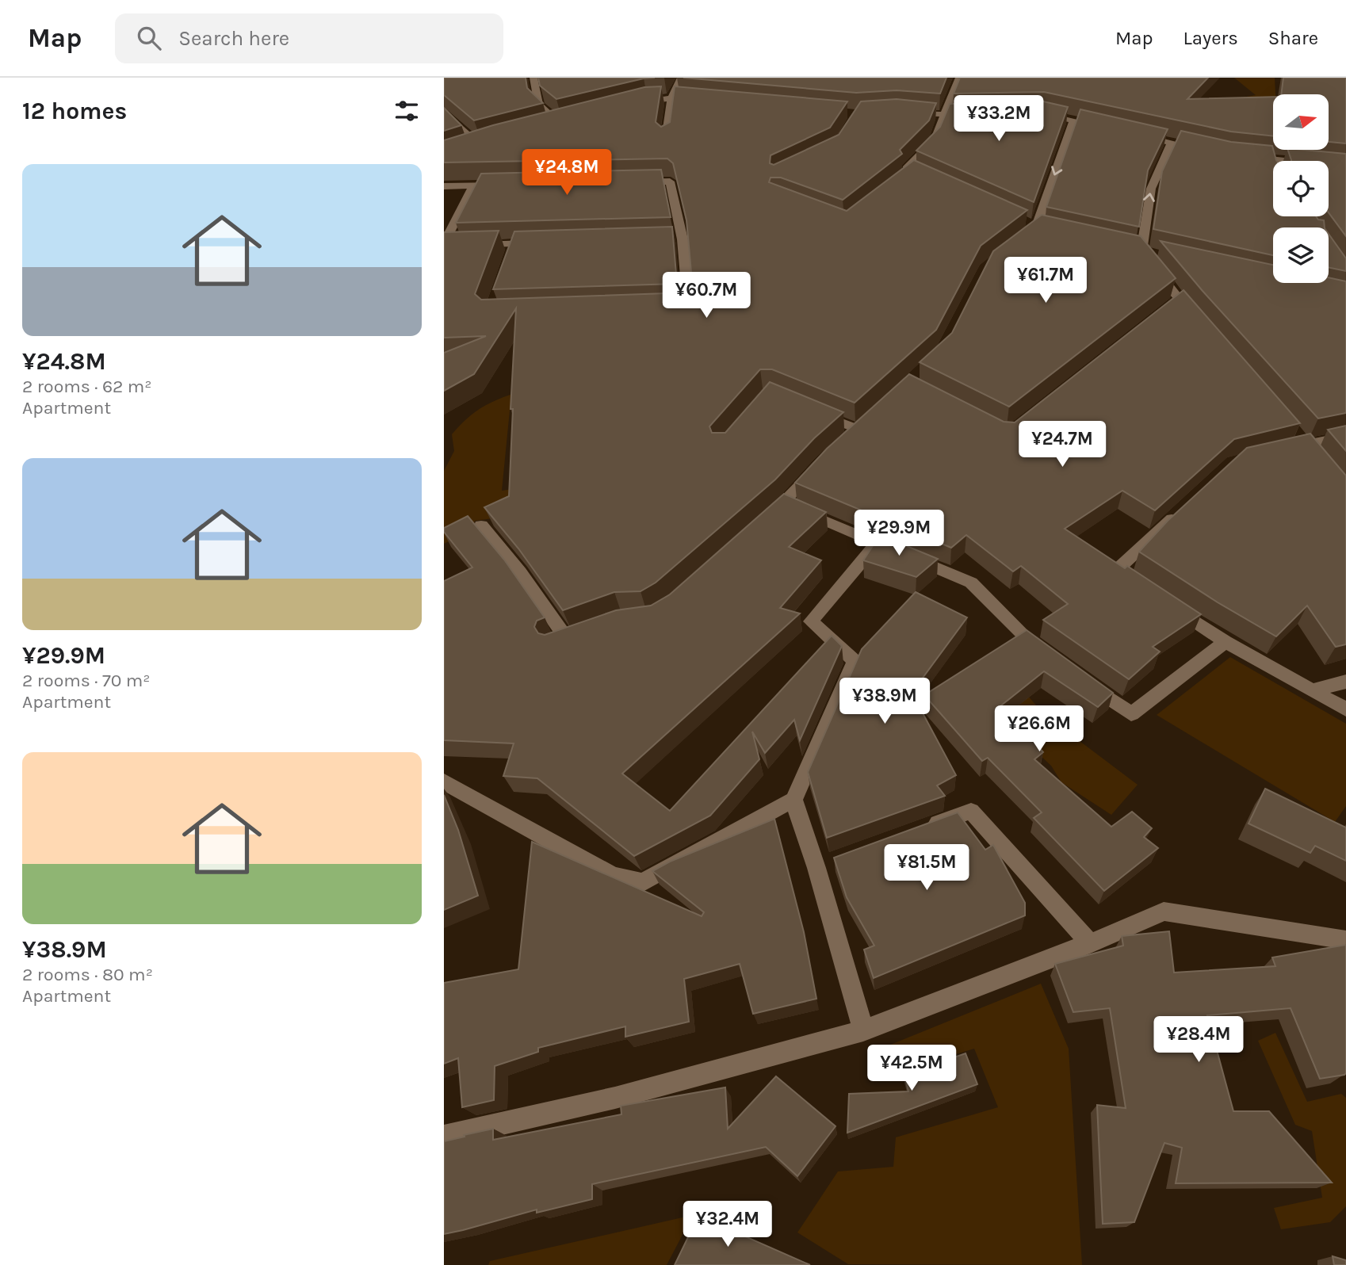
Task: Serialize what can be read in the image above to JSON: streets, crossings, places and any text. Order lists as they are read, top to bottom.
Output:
{
  "north": "right",
  "page": {
    "header": "Map",
    "search": "Search here",
    "nav": ["Map", "Layers", "Share"],
    "heading": "12 homes",
    "price": [
      "¥33.2M",
      "¥24.8M",
      "¥61.7M",
      "¥60.7M",
      "¥24.7M",
      "¥29.9M",
      "¥38.9M",
      "¥26.6M",
      "¥81.5M",
      "¥28.4M",
      "¥42.5M",
      "¥32.4M"
    ],
    "list": [
      {
        "name": "¥24.8M",
        "note": "2 rooms · 62 m² · Apartment"
      },
      {
        "name": "¥29.9M",
        "note": "2 rooms · 70 m² · Apartment"
      },
      {
        "name": "¥38.9M",
        "note": "2 rooms · 80 m² · Apartment"
      }
    ]
  }
}
